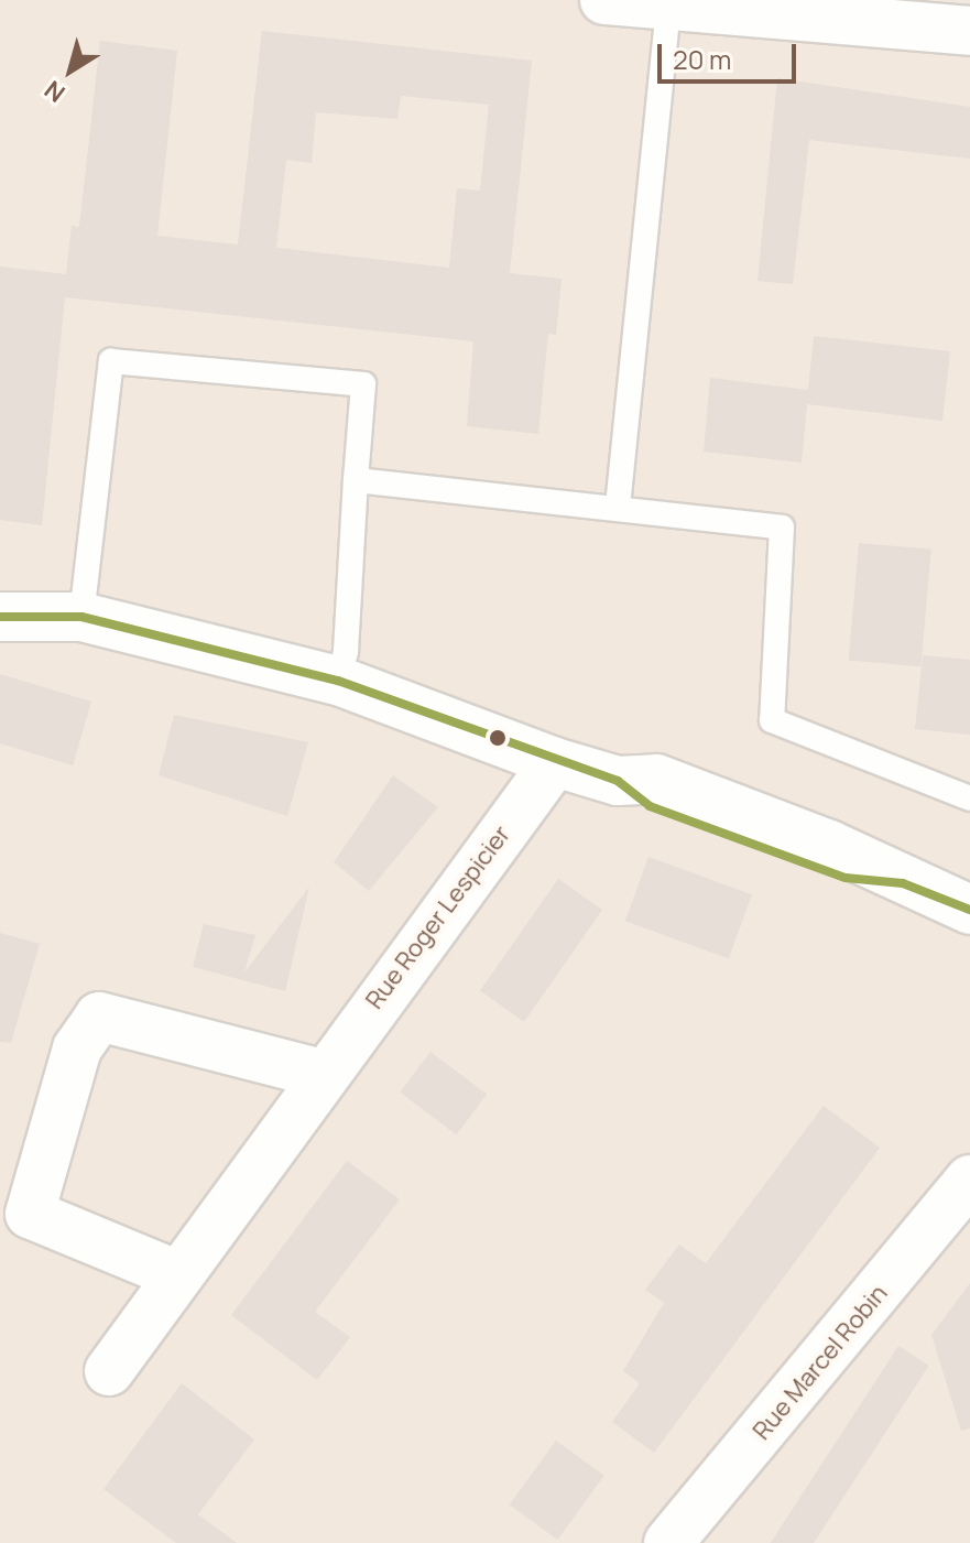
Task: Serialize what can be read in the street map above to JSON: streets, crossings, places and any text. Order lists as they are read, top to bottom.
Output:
{
  "streets": {
    "street": ["Rue Roger Lespicier", "Rue Marcel Robin"]
  },
  "scale_bar": "20 m",
  "north": "bottom left"
}
